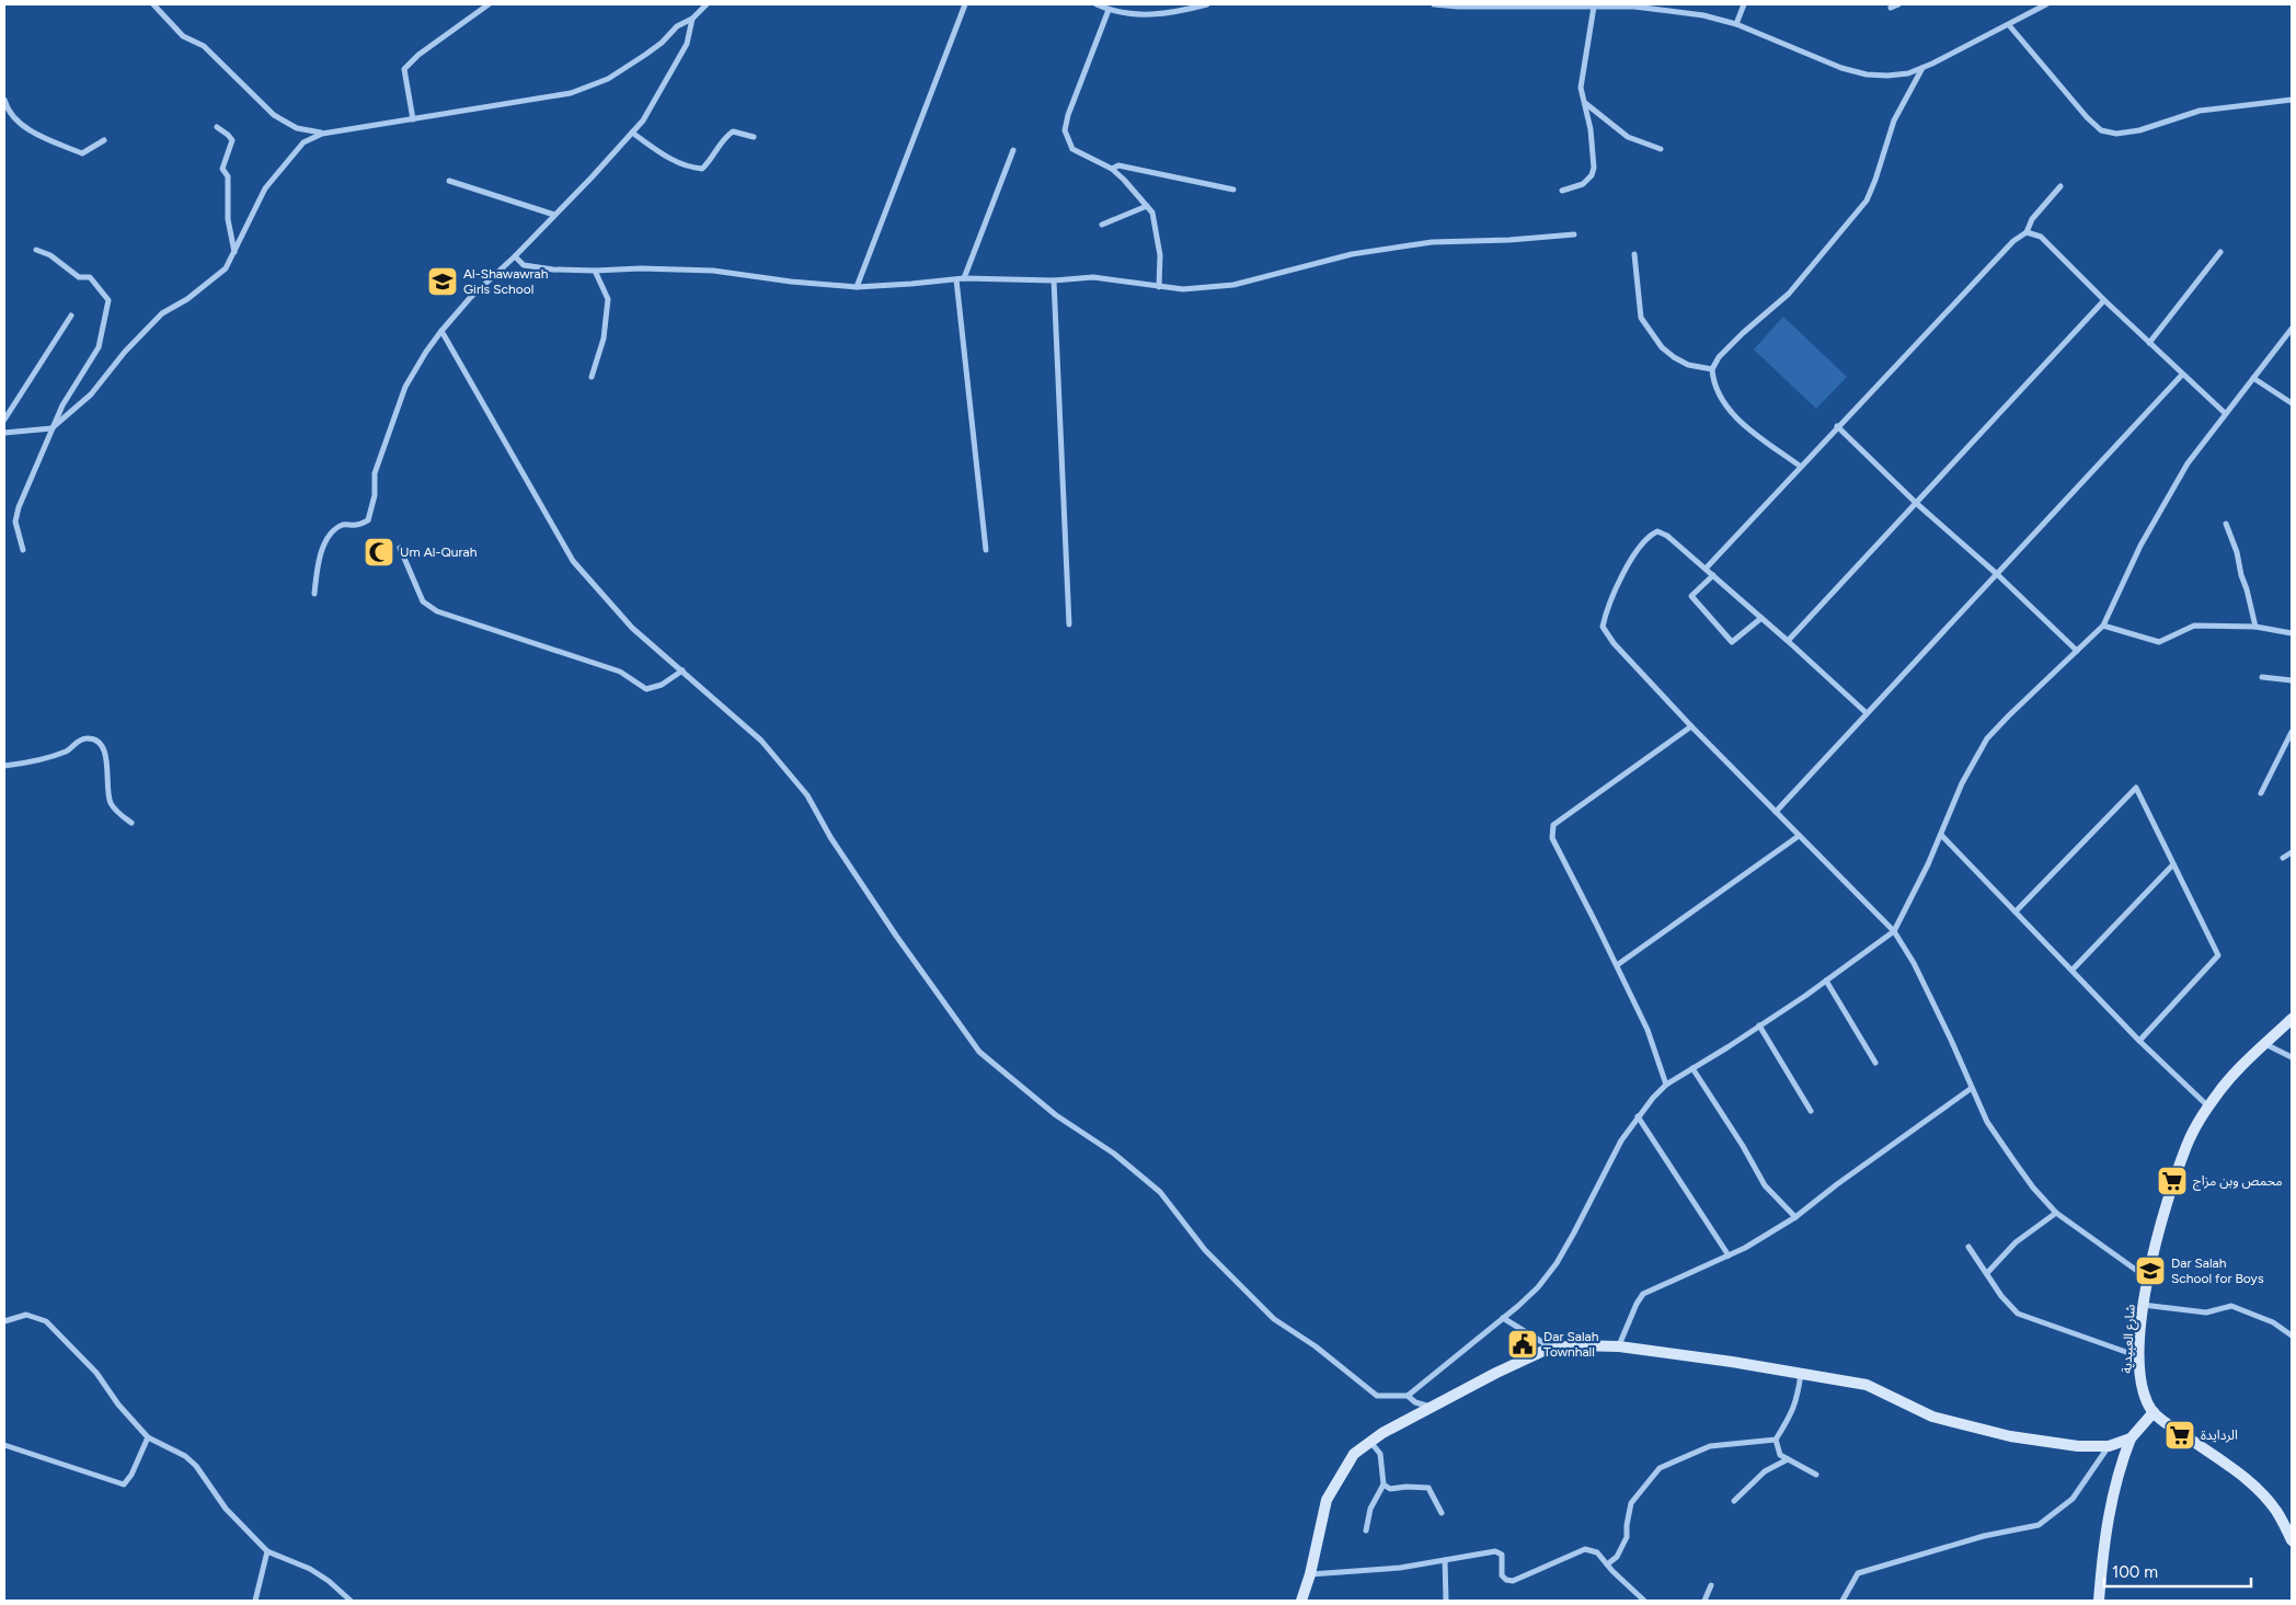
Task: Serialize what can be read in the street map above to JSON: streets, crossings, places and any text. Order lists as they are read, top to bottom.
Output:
{
  "streets": {
    "street": ["شارع العبيدية"]
  },
  "places": {
    "school or university": ["Al-Shawawrah Girls School", "Dar Salah School for Boys"],
    "mosque": ["Um Al-Qurah"],
    "supermarket": ["محمص وبن مزاج", "الردايدة"],
    "public building": ["Dar Salah Townhall"]
  },
  "scale_bar": "100 m"
}
